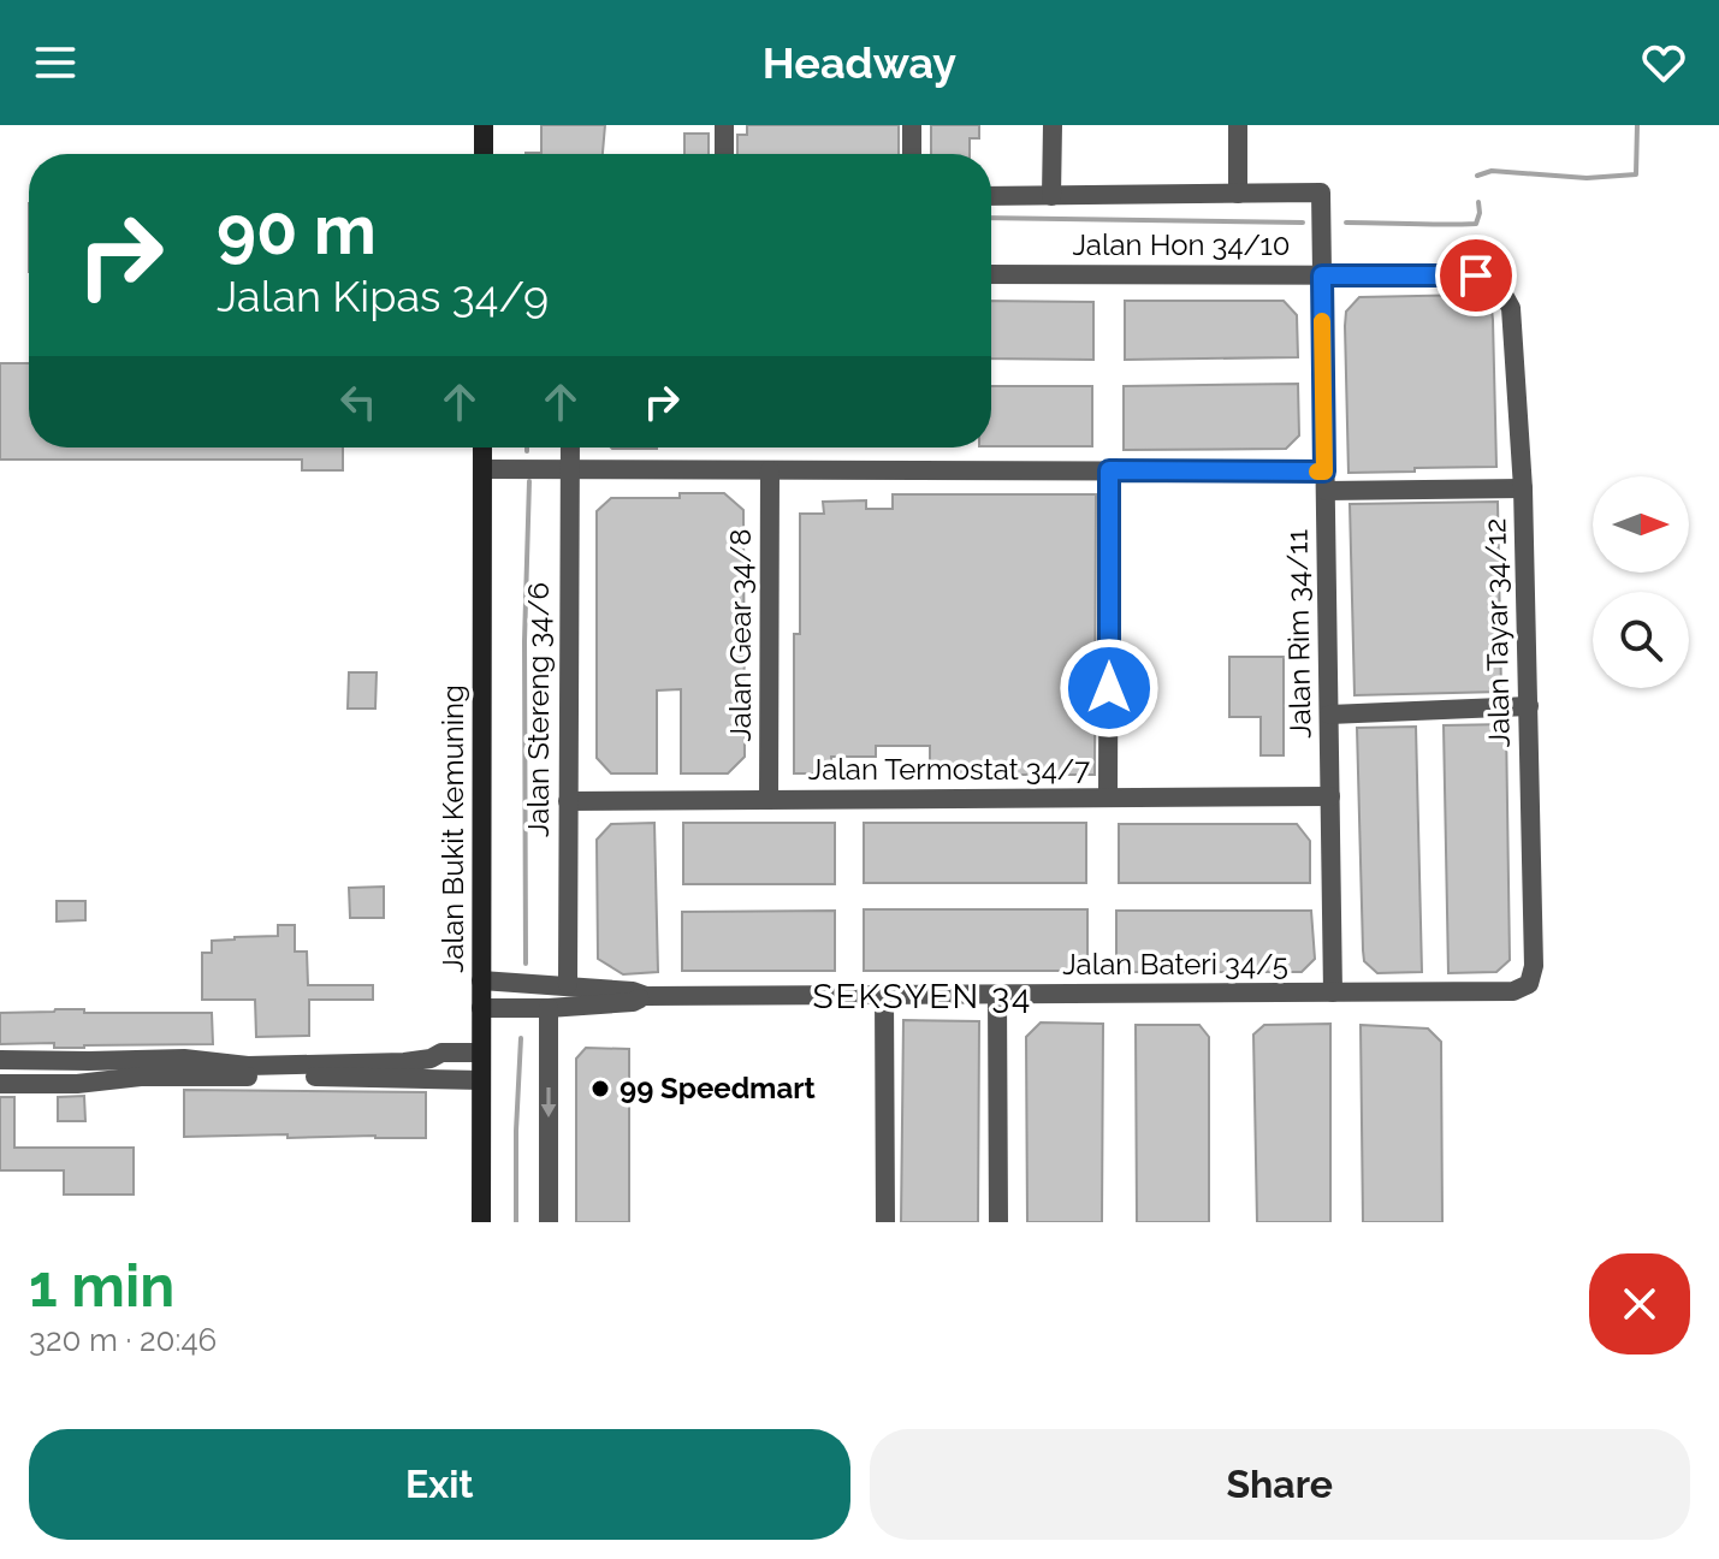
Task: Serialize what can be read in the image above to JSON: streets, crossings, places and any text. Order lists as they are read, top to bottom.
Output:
{
  "streets": {
    "main road": ["Jalan Bukit Kemuning"],
    "street": [
      "Jalan Hon 34/10",
      "Jalan Tayar 34/12",
      "Jalan Rim 34/11",
      "Jalan Gear 34/8",
      "Jalan Stereng 34/6",
      "Jalan Termostat 34/7",
      "Jalan Bateri 34/5"
    ]
  },
  "crossings": [
    ["Jalan Hon 34/10", "Jalan Tayar 34/12"],
    ["Jalan Hon 34/10", "Jalan Rim 34/11"],
    ["Jalan Tayar 34/12", "Jalan Bateri 34/5"],
    ["Jalan Rim 34/11", "Jalan Termostat 34/7"],
    ["Jalan Rim 34/11", "Jalan Bateri 34/5"],
    ["Jalan Gear 34/8", "Jalan Termostat 34/7"],
    ["Jalan Stereng 34/6", "Jalan Termostat 34/7"]
  ],
  "districts": ["SEKSYEN 34"],
  "places": ["99 Speedmart"],
  "north": "right",
  "page": {
    "header": "Headway",
    "turn": ["90 m", "Jalan Kipas 34/9"],
    "heading": ["1 min", "320 m · 20:46"],
    "buttons": ["Exit", "Share"]
  }
}
